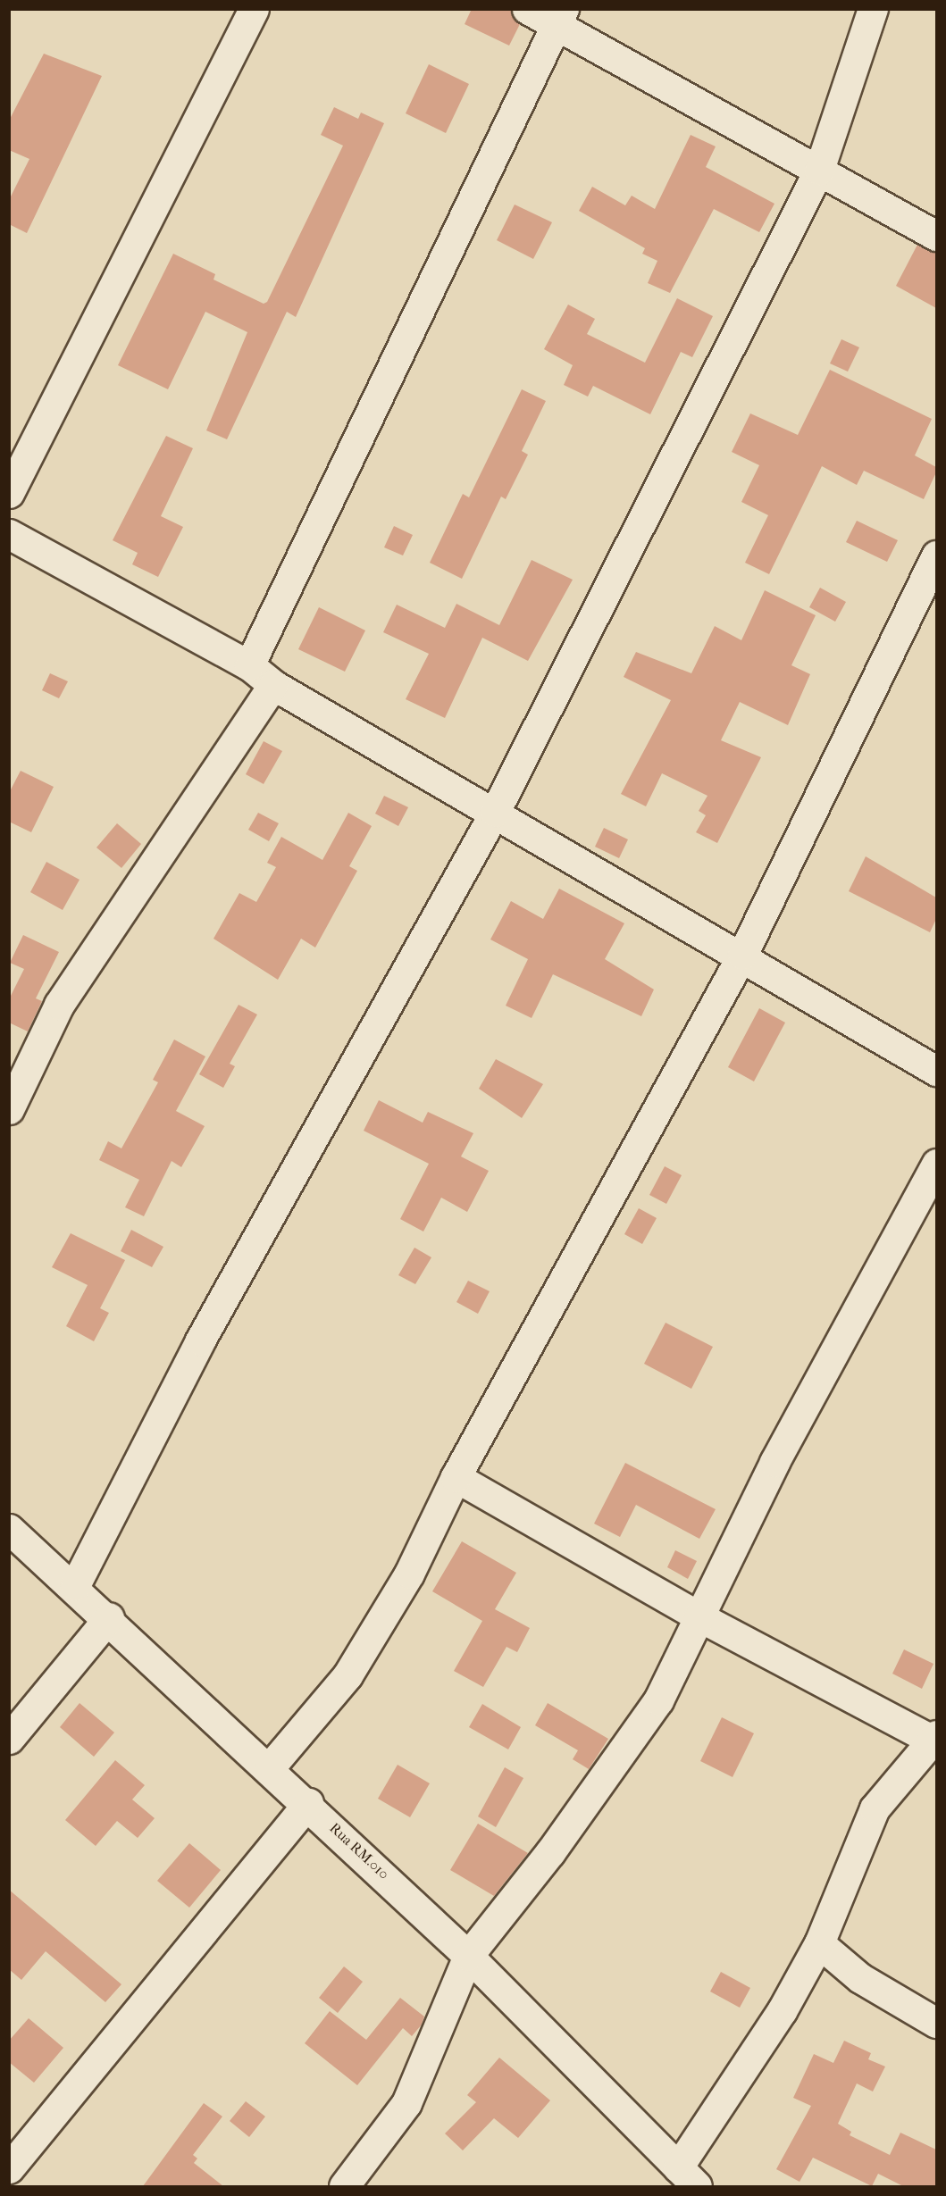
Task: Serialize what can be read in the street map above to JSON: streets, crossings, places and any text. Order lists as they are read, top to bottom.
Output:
{
  "streets": {
    "street": ["Rua RM.010"]
  }
}
